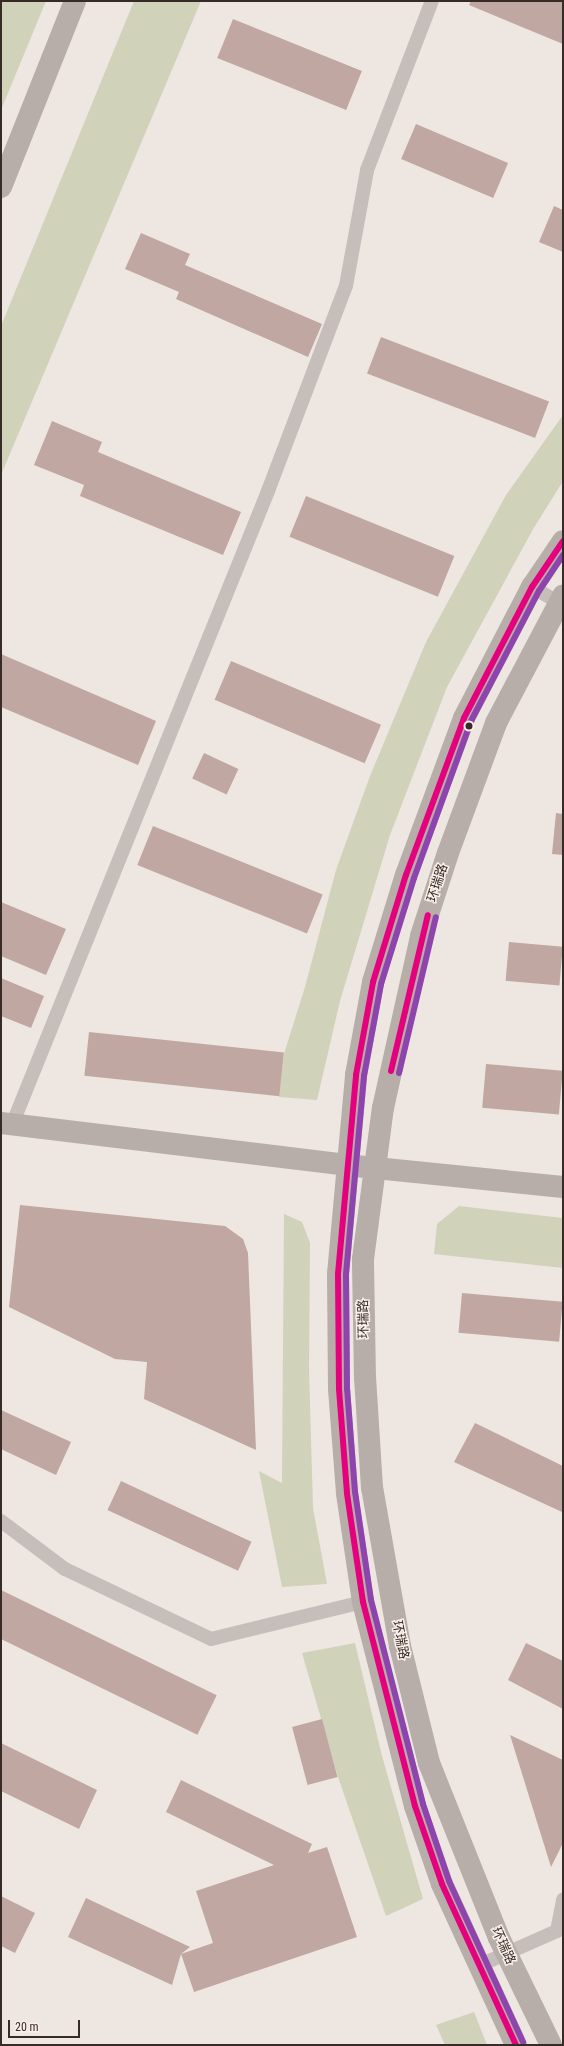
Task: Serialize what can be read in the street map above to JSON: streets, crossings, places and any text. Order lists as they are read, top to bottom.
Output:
{
  "streets": {
    "main road": ["环瑞路"]
  },
  "scale_bar": "20 m"
}
